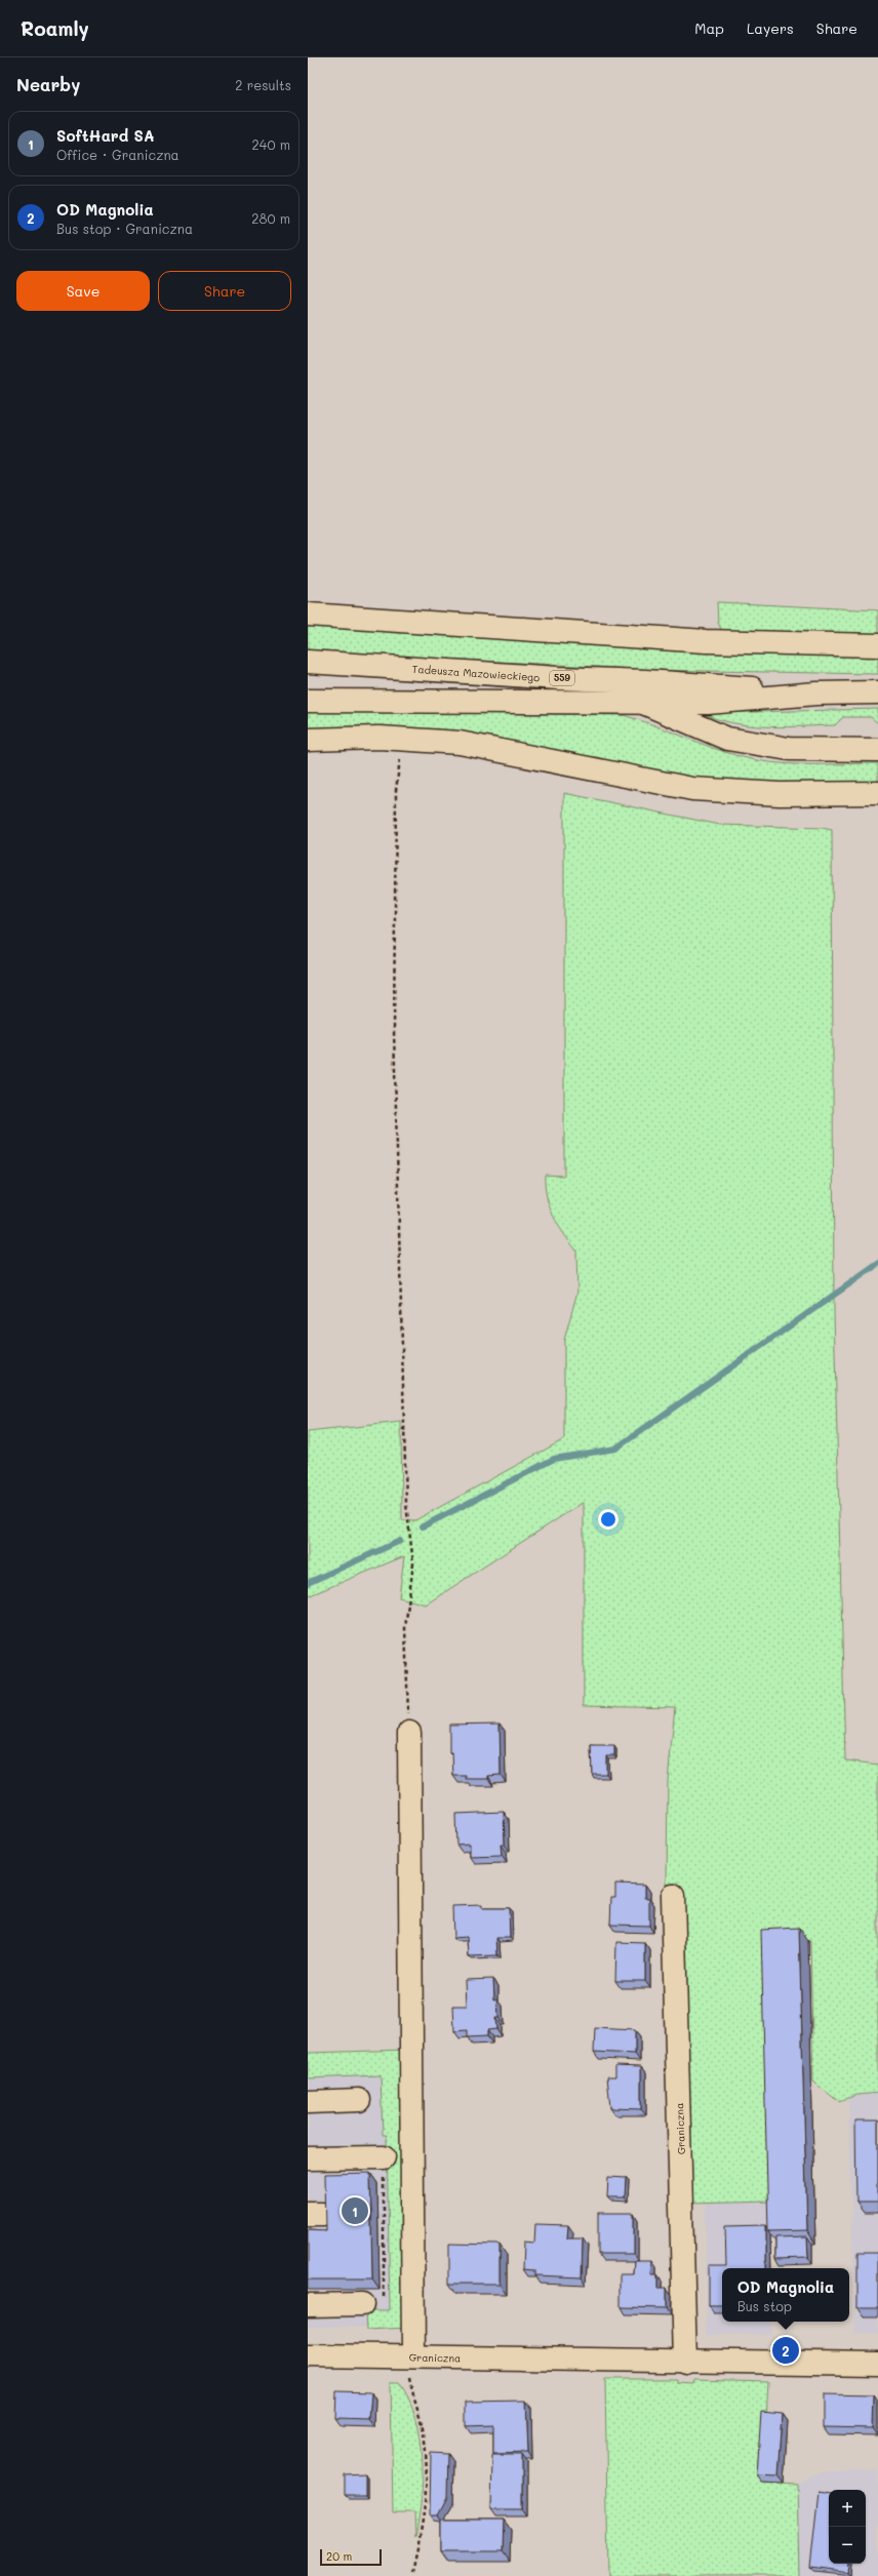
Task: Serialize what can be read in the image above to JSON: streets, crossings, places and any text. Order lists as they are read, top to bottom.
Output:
{
  "streets": {
    "street": ["Tadeusza Mazowieckiego", "559", "Graniczna"]
  },
  "scale_bar": "20 m",
  "page": {
    "header": "Roamly",
    "nav": ["Map", "Layers", "Share"],
    "heading": ["Nearby", "2 results"],
    "list": [
      {
        "mark": "1",
        "name": "SoftHard SA",
        "note": "Office · Graniczna",
        "value": "240 m"
      },
      {
        "mark": "2",
        "name": "OD Magnolia",
        "note": "Bus stop · Graniczna",
        "value": "280 m"
      }
    ],
    "buttons": ["Save", "Share"],
    "pins": ["1", "2"],
    "popup": ["OD Magnolia", "Bus stop"],
    "map_buttons": ["+", "−"],
    "scale": "20 m"
  }
}
